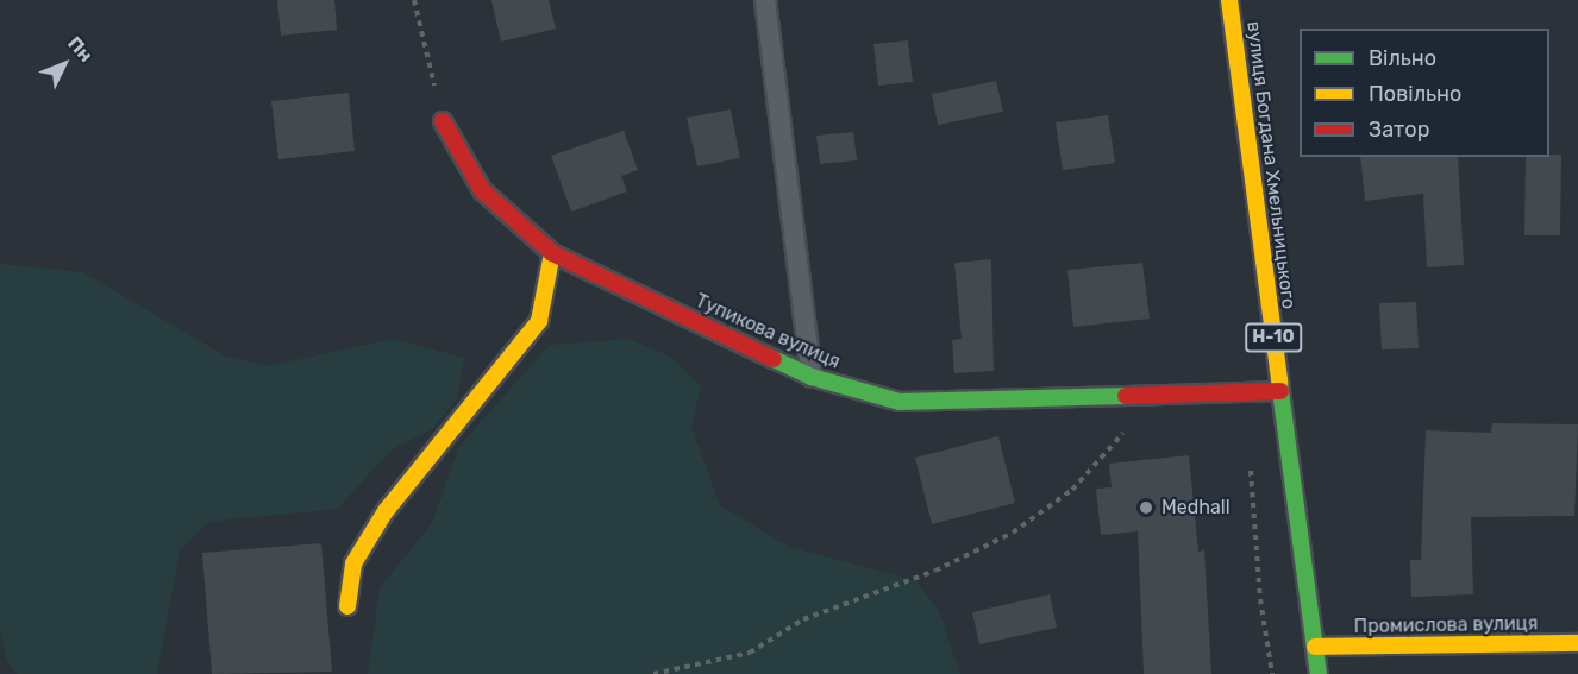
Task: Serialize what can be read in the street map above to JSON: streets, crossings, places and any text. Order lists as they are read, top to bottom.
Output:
{
  "streets": {
    "street": [
      "вулиця Богдана Хмельницького",
      "Тупикова вулиця",
      "Н-10",
      "Промислова вулиця"
    ]
  },
  "crossings": [
    ["вулиця Богдана Хмельницького", "Тупикова вулиця"],
    ["вулиця Богдана Хмельницького", "Промислова вулиця"]
  ],
  "places": ["Medhall"],
  "legend": ["Вільно", "Повільно", "Затор"],
  "north": "top right"
}
